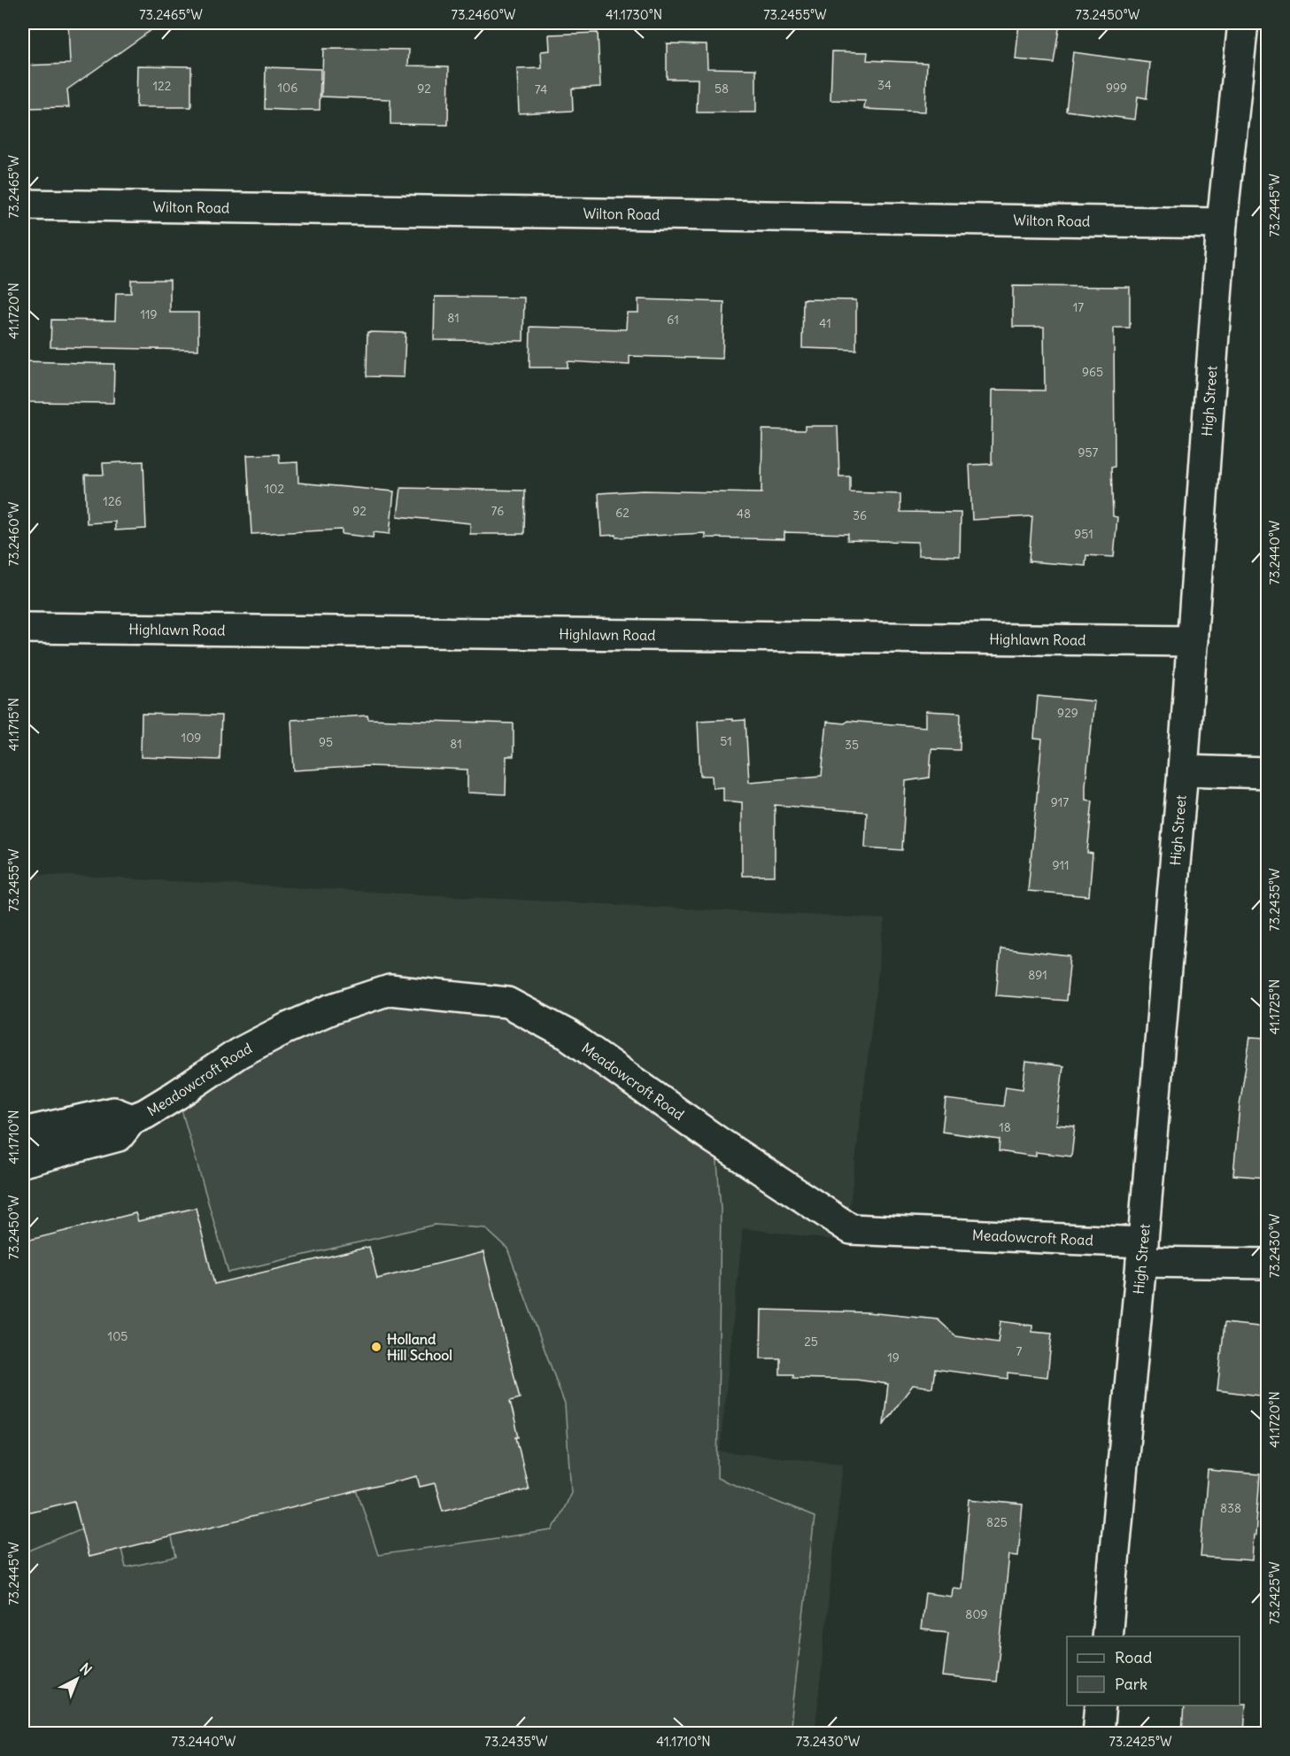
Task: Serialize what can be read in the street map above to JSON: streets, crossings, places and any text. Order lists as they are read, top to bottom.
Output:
{
  "streets": {
    "street": [
      "Wilton Road",
      "High Street",
      "Highlawn Road",
      "Meadowcroft Road"
    ]
  },
  "crossings": [
    ["Wilton Road", "High Street"],
    ["High Street", "Highlawn Road"],
    ["High Street", "Meadowcroft Road"]
  ],
  "places": ["Holland Hill School"],
  "house_numbers": [
    "34",
    "122",
    "106",
    "999",
    "92",
    "58",
    "74",
    "17",
    "119",
    "81",
    "61",
    "41",
    "965",
    "957",
    "102",
    "126",
    "92",
    "76",
    "62",
    "48",
    "36",
    "951",
    "929",
    "109",
    "51",
    "95",
    "81",
    "35",
    "917",
    "911",
    "891",
    "18",
    "105",
    "25",
    "7",
    "19",
    "838",
    "825",
    "809"
  ],
  "legend": ["Road", "Park"],
  "north": "top right",
  "coordinates": [
    "73.2465°W",
    "73.2460°W",
    "41.1730°N",
    "73.2455°W",
    "73.2450°W",
    "73.2445°W",
    "41.1720°N",
    "73.2440°W",
    "41.1715°N",
    "73.2435°W",
    "41.1725°N",
    "41.1710°N",
    "73.2430°W",
    "73.2425°W"
  ]
}
